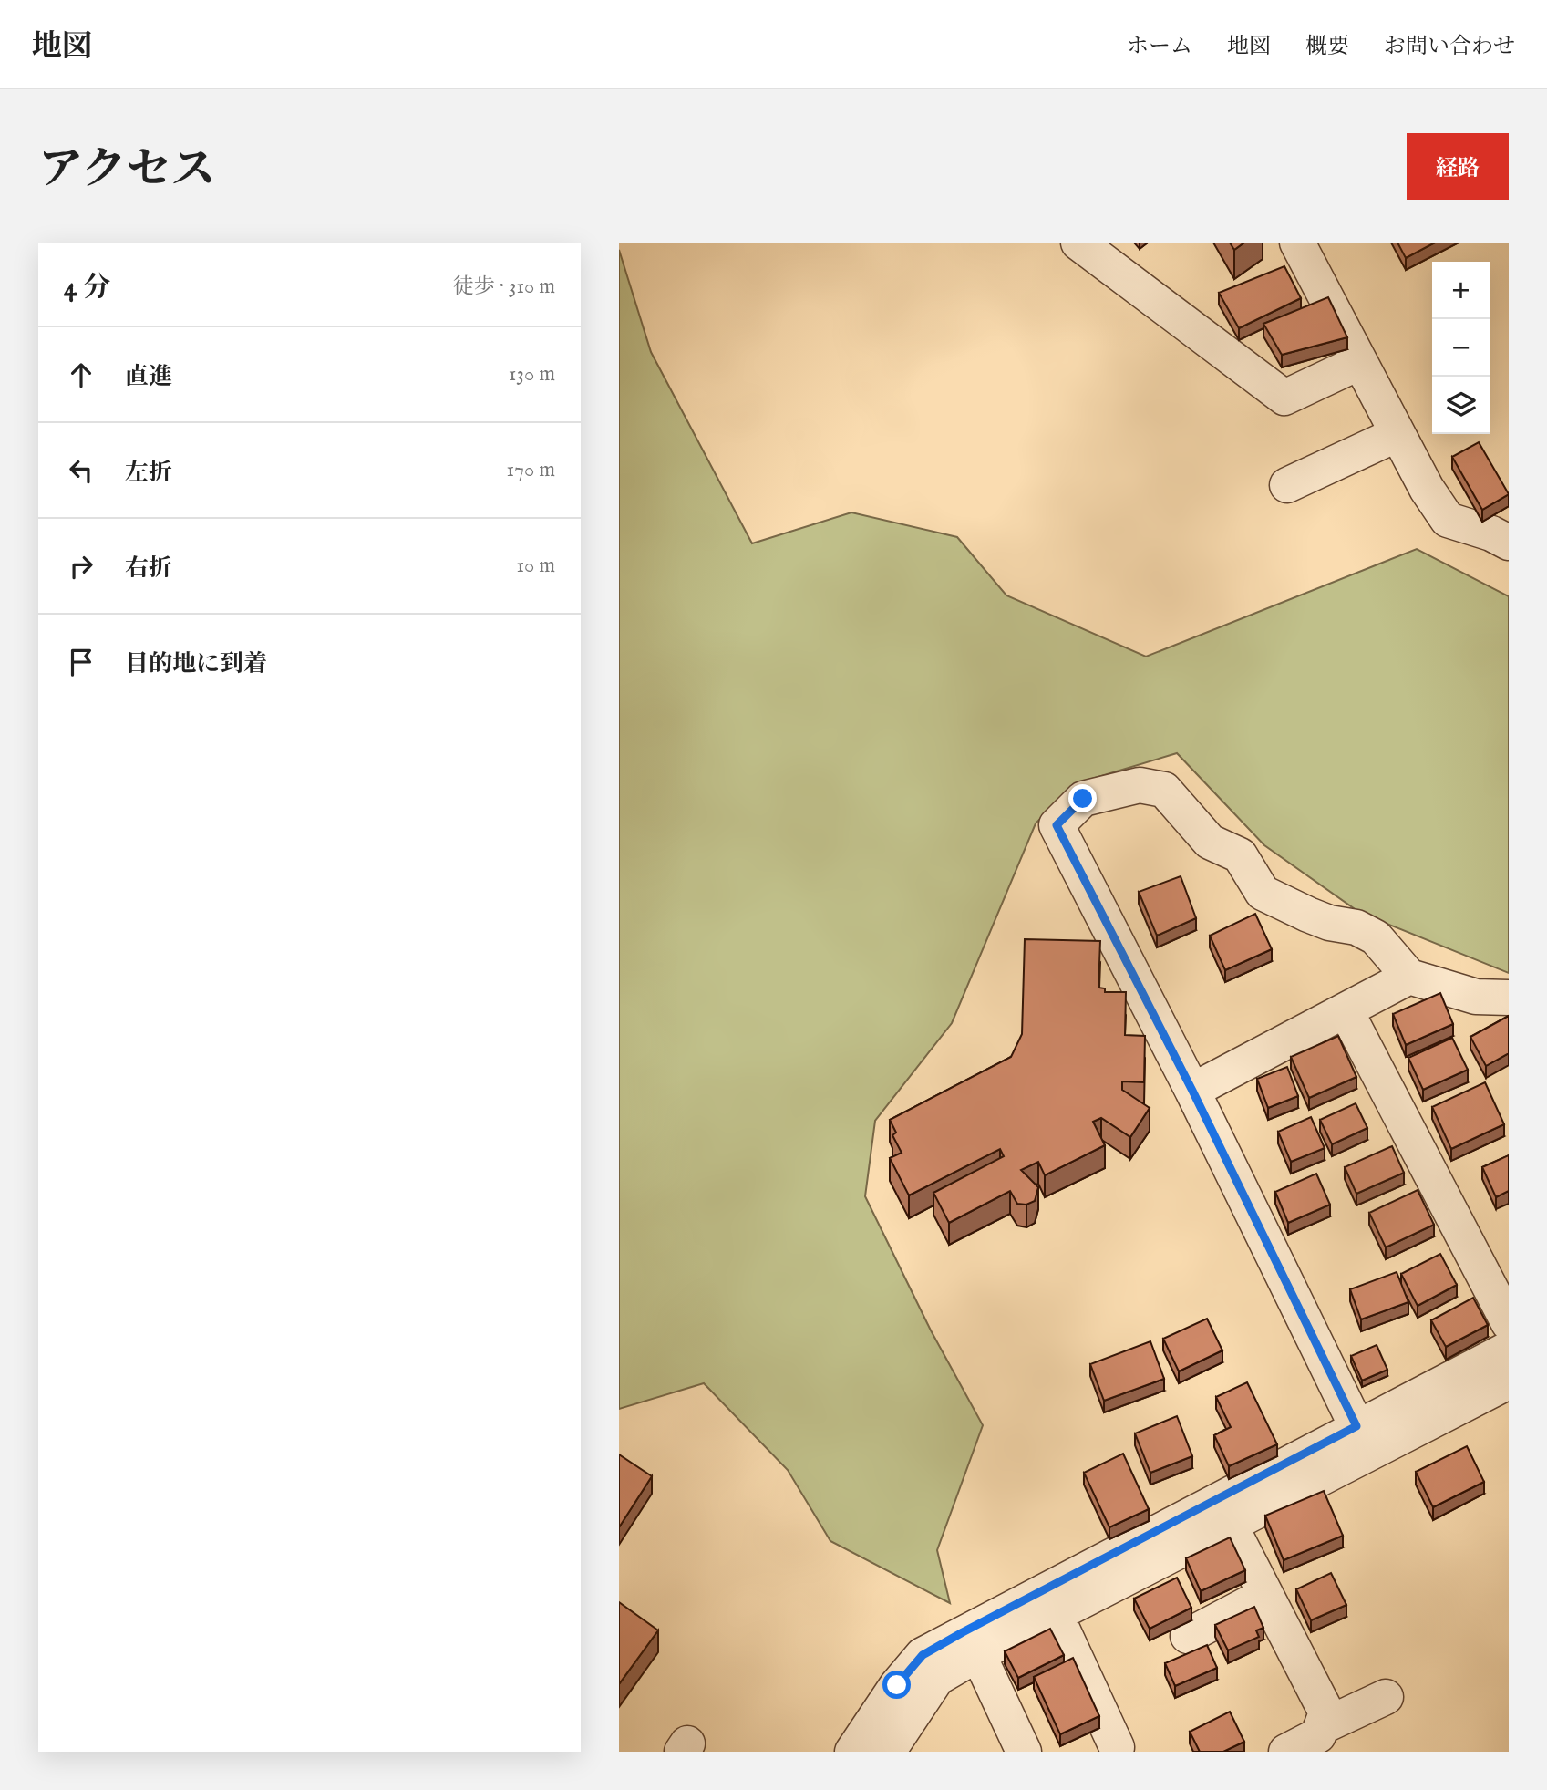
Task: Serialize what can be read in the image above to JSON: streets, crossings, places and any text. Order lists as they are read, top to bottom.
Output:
{
  "page": {
    "header": "地図",
    "nav": [
      "ホーム",
      "地図",
      "概要",
      "お問い合わせ"
    ],
    "title": "アクセス",
    "buttons": "経路",
    "heading": ["4 分", "徒歩 · 310 m"],
    "map_buttons": ["+", "−"],
    "list": [
      ["直進", "130 m"],
      ["左折", "170 m"],
      ["右折", "10 m"],
      "目的地に到着"
    ]
  }
}
